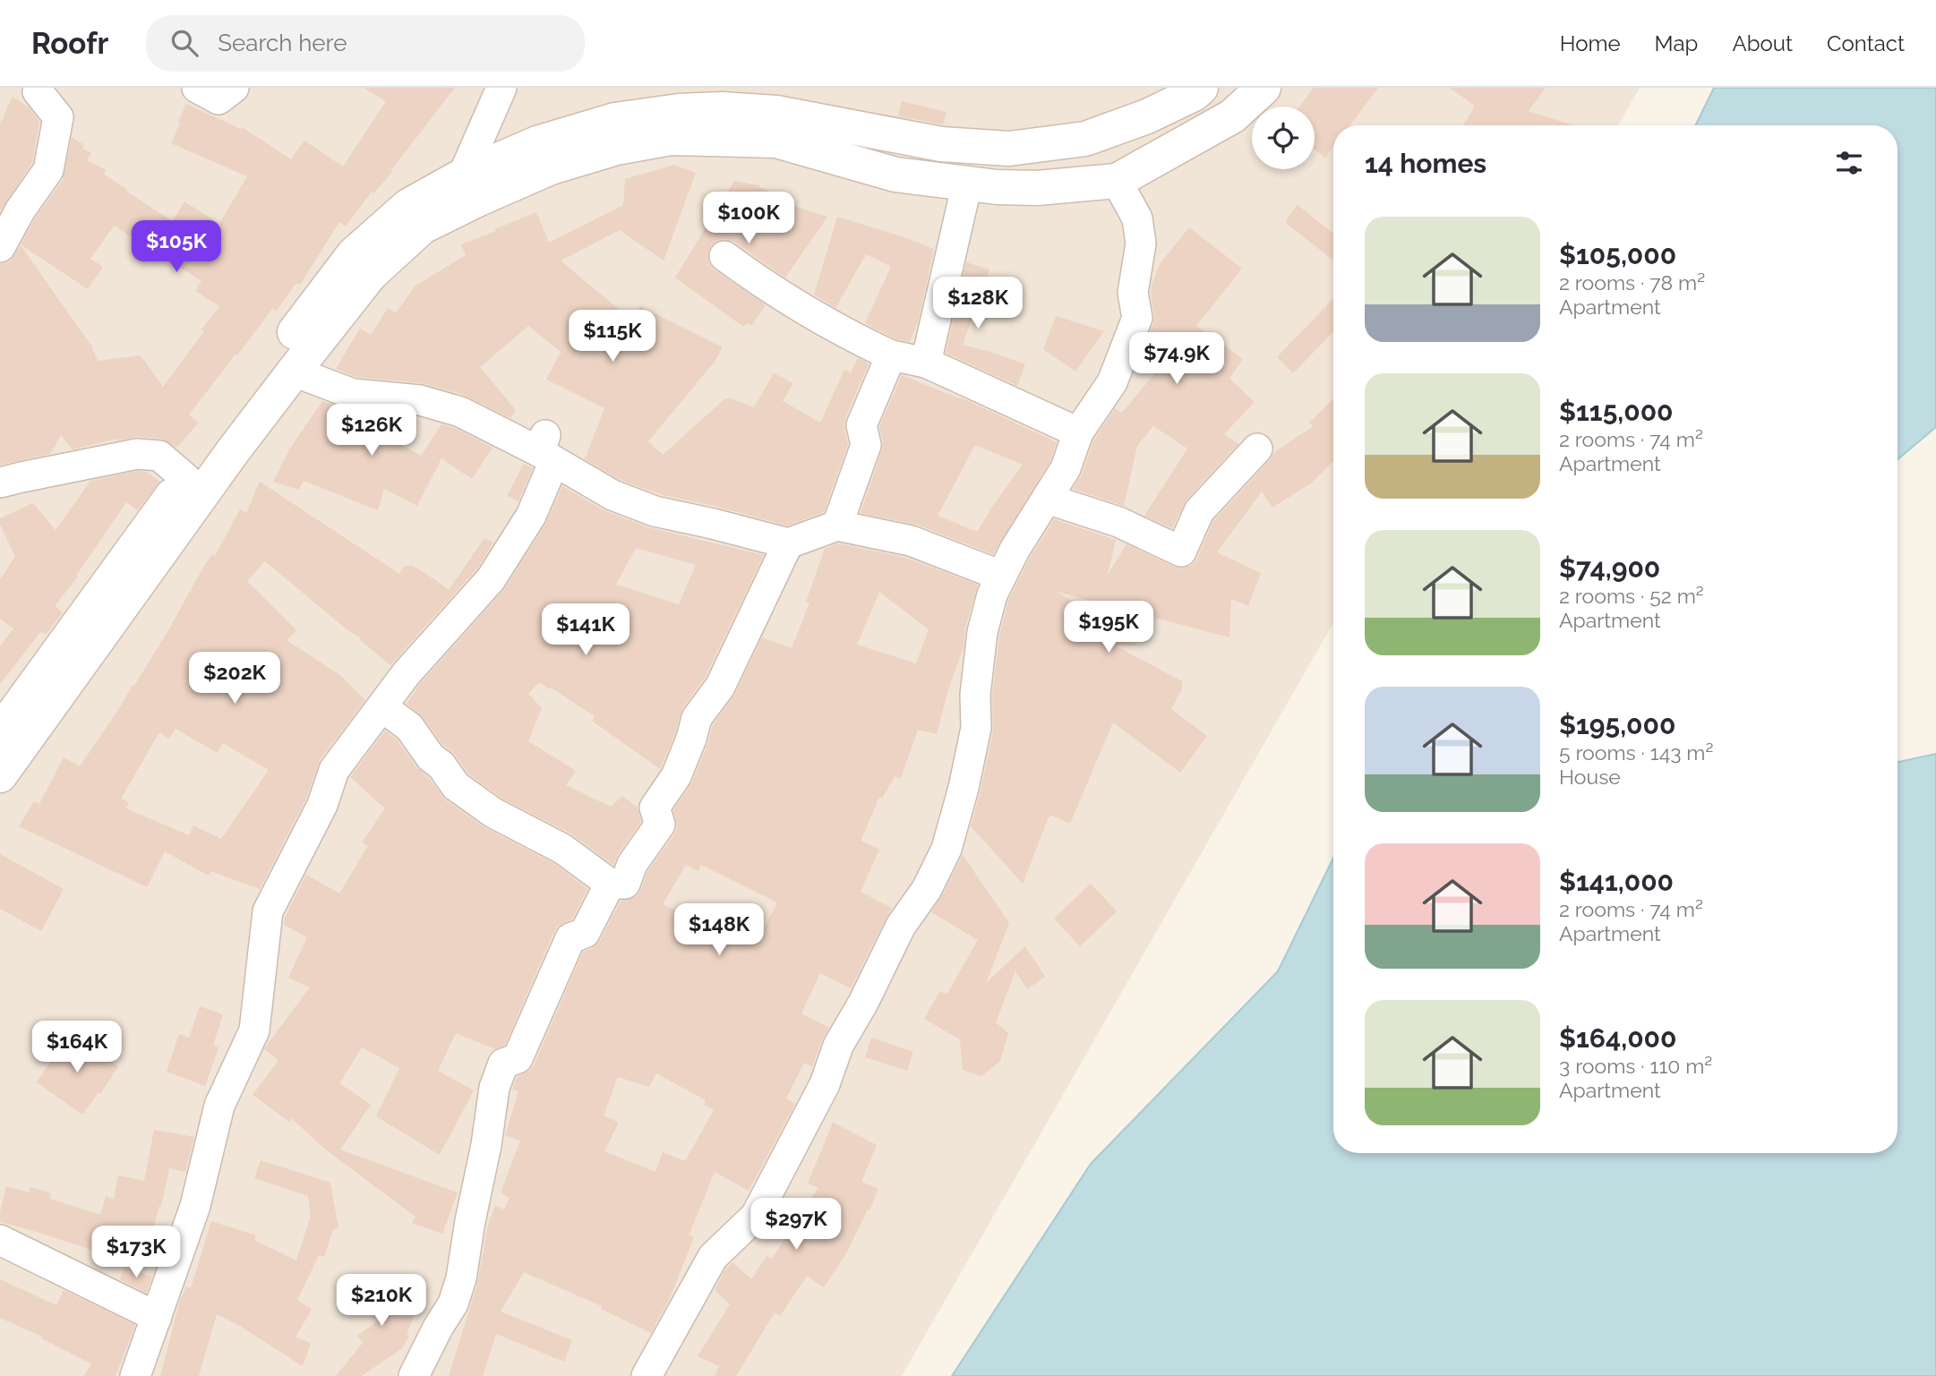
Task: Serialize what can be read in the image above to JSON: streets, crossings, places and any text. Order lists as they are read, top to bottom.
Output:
{
  "page": {
    "header": "Roofr",
    "search": "Search here",
    "nav": [
      "Home",
      "Map",
      "About",
      "Contact"
    ],
    "heading": "14 homes",
    "price": [
      "$100K",
      "$105K",
      "$128K",
      "$115K",
      "$74.9K",
      "$126K",
      "$195K",
      "$141K",
      "$202K",
      "$148K",
      "$164K",
      "$297K",
      "$173K",
      "$210K"
    ],
    "list": [
      {
        "name": "$105,000",
        "note": "2 rooms · 78 m² · Apartment"
      },
      {
        "name": "$115,000",
        "note": "2 rooms · 74 m² · Apartment"
      },
      {
        "name": "$74,900",
        "note": "2 rooms · 52 m² · Apartment"
      },
      {
        "name": "$195,000",
        "note": "5 rooms · 143 m² · House"
      },
      {
        "name": "$141,000",
        "note": "2 rooms · 74 m² · Apartment"
      },
      {
        "name": "$164,000",
        "note": "3 rooms · 110 m² · Apartment"
      }
    ]
  }
}
